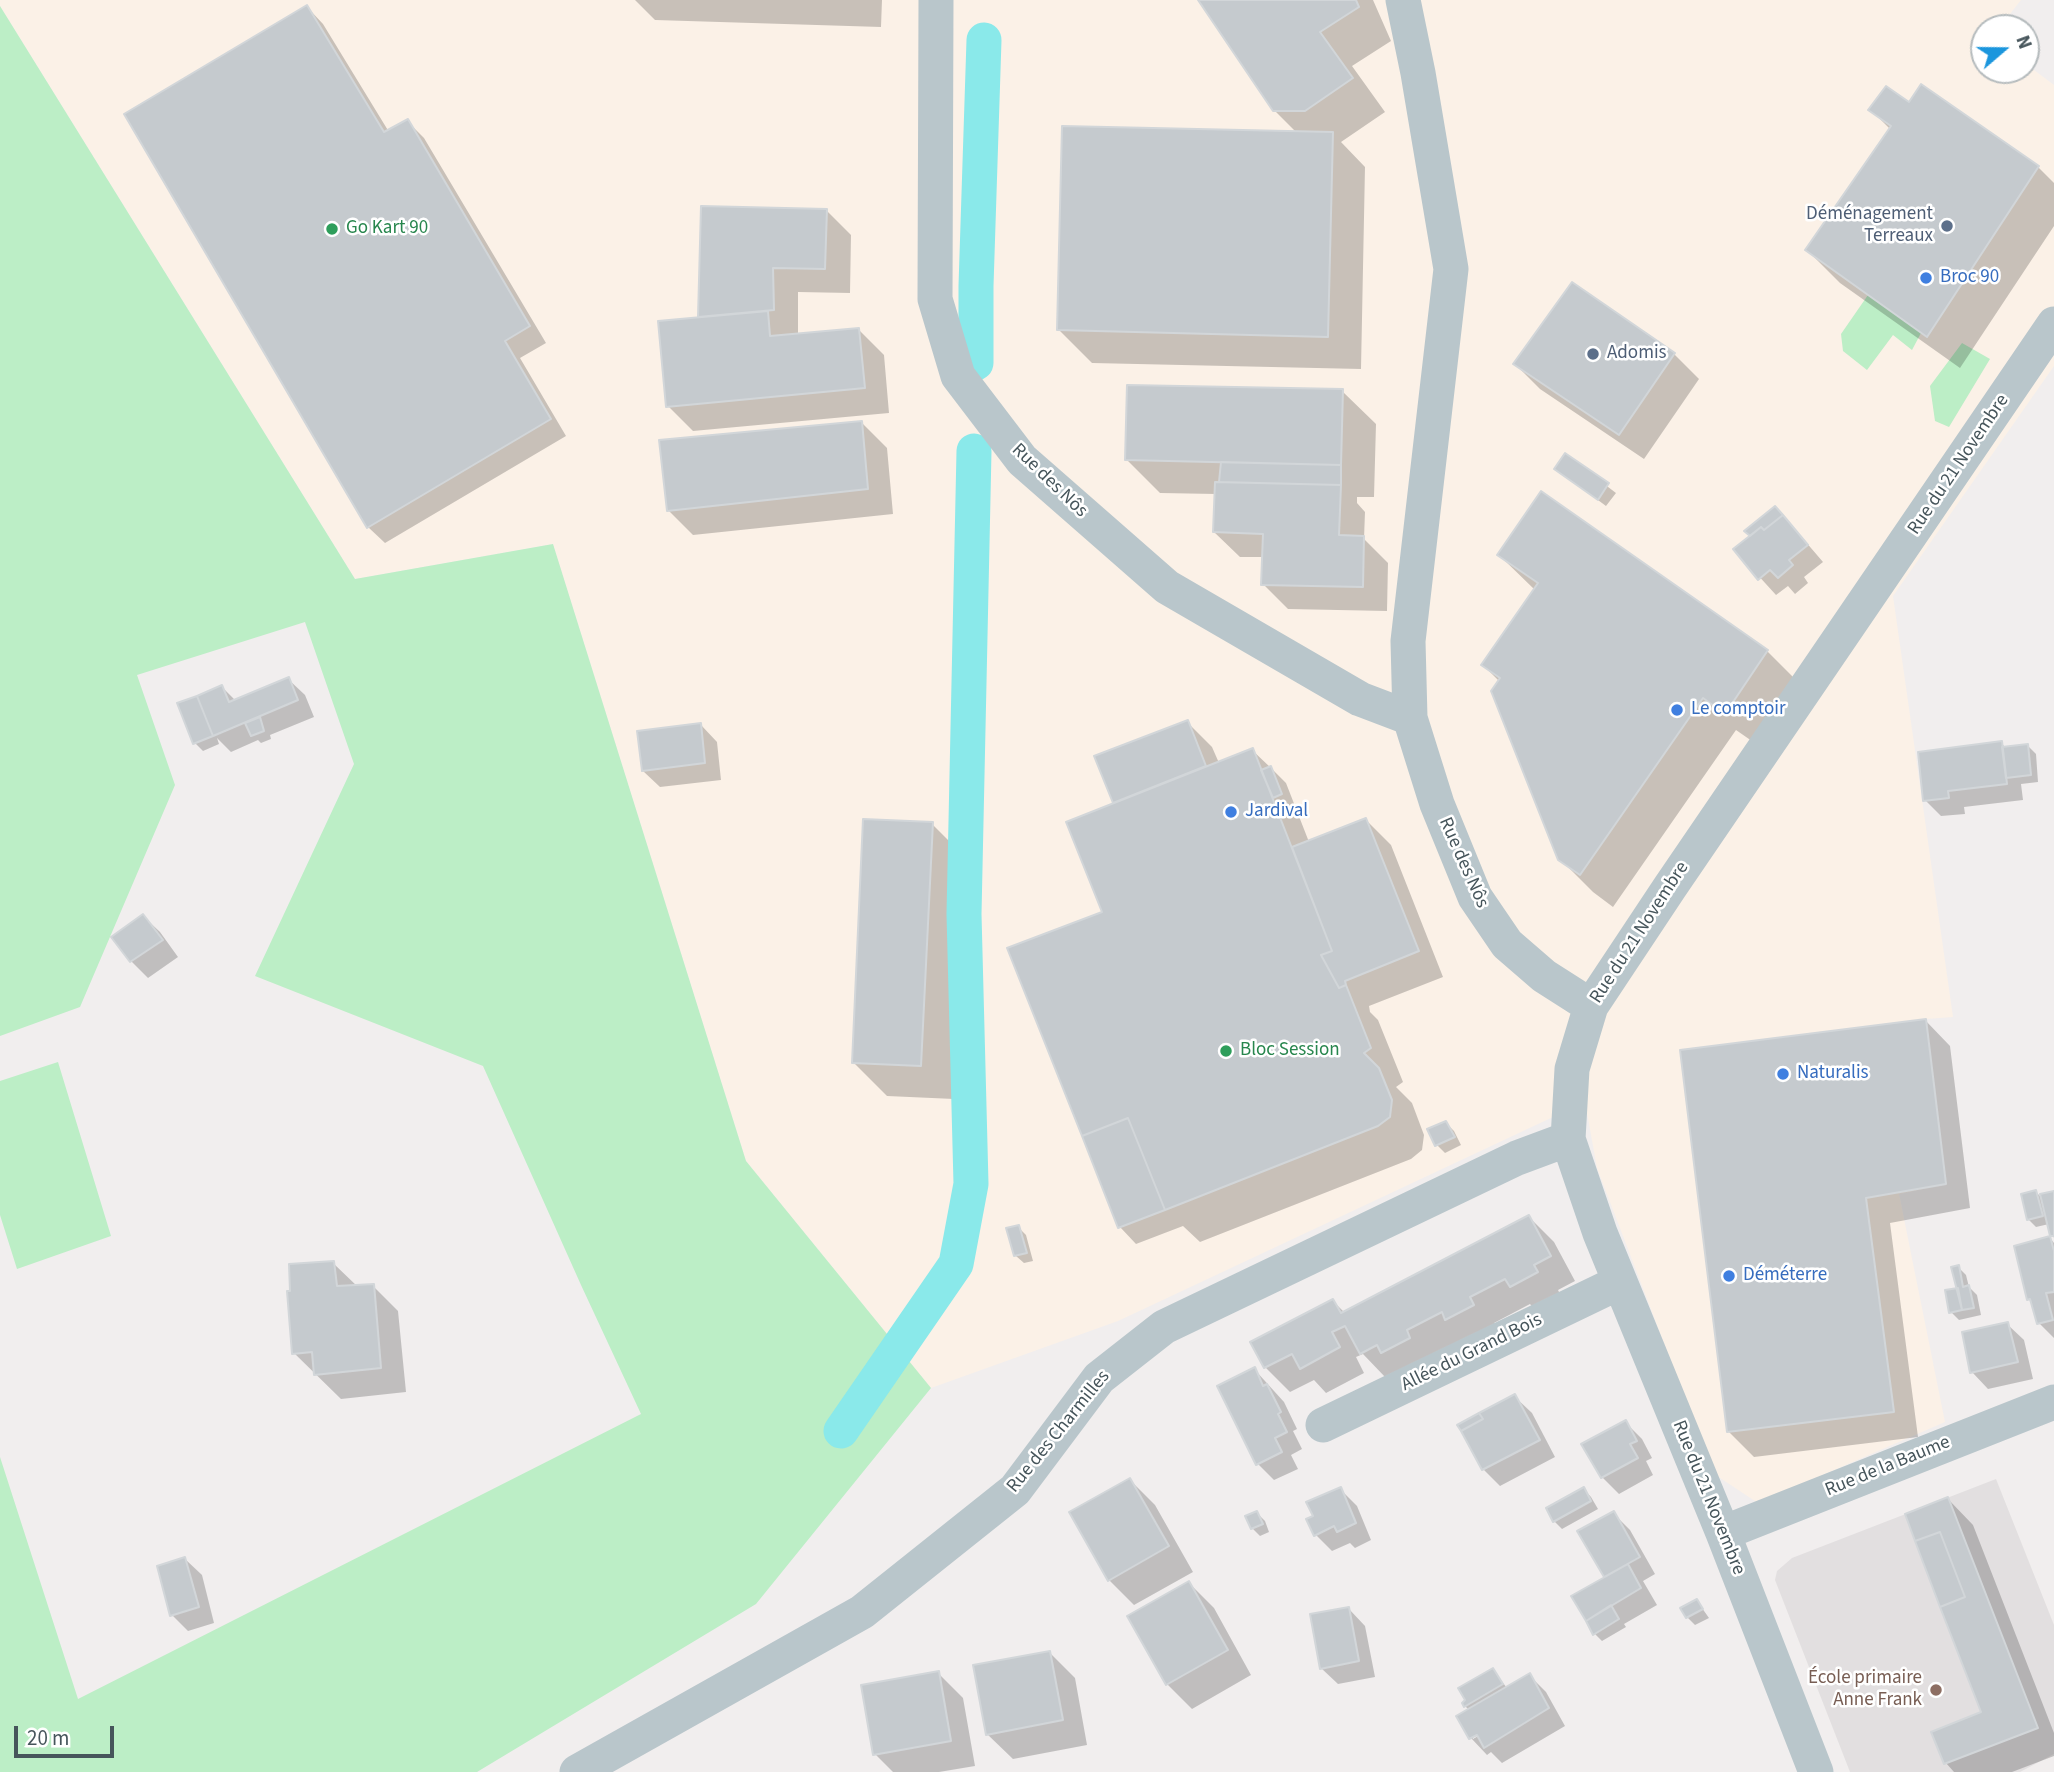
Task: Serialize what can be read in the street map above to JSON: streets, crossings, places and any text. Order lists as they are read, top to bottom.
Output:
{
  "streets": {
    "street": [
      "Rue du 21 Novembre",
      "Rue des Nôs",
      "Allée du Grand Bois",
      "Rue des Charmilles",
      "Rue de la Baume"
    ]
  },
  "crossings": [
    ["Rue du 21 Novembre", "Rue des Nôs"],
    ["Rue du 21 Novembre", "Allée du Grand Bois"],
    ["Rue du 21 Novembre", "Rue des Charmilles"],
    ["Rue du 21 Novembre", "Rue de la Baume"]
  ],
  "places": [
    "Déménagement Terreaux",
    "Go Kart 90",
    "Broc 90",
    "Adomis",
    "Le comptoir",
    "Jardival",
    "Bloc Session",
    "Naturalis",
    "Déméterre",
    "École primaire Anne Frank"
  ],
  "scale_bar": "20 m",
  "north": "right"
}
